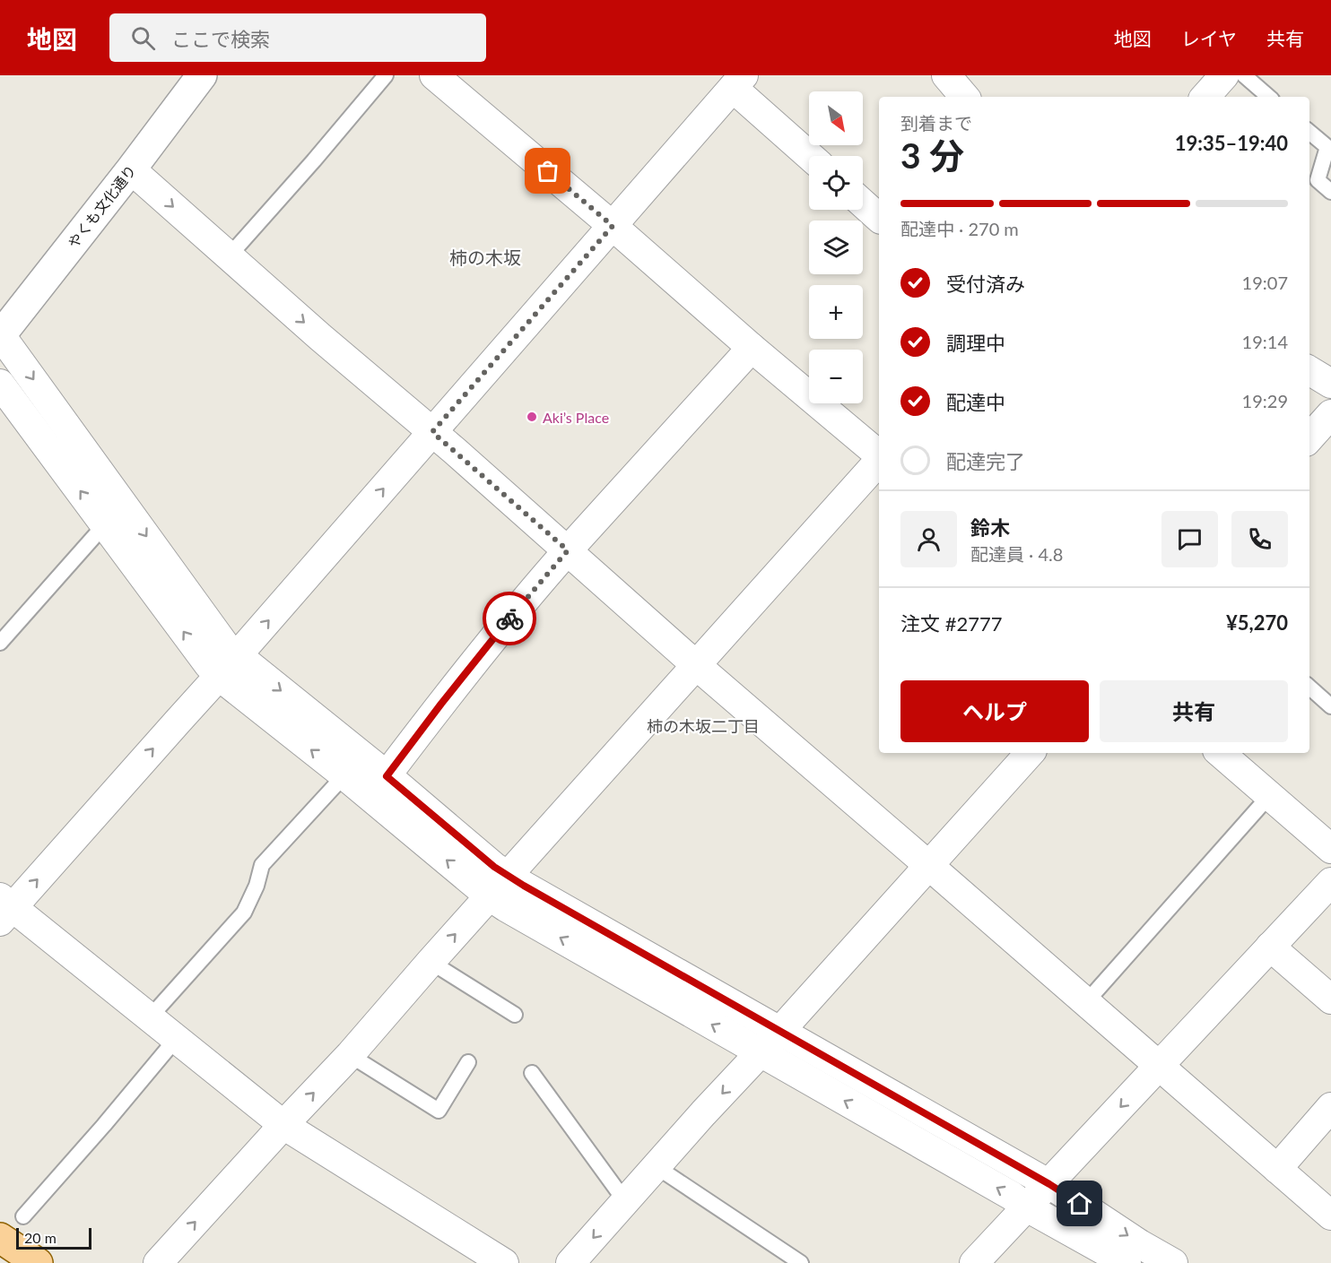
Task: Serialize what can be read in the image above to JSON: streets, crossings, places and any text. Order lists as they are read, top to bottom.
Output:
{
  "streets": {
    "street": ["やくも文化通り"]
  },
  "districts": ["柿の木坂", "柿の木坂二丁目"],
  "places": ["Aki’s Place"],
  "scale_bar": "20 m",
  "north": "bottom right",
  "page": {
    "header": "地図",
    "search": "ここで検索",
    "nav": ["地図", "レイヤ", "共有"],
    "map_buttons": ["+", "−"],
    "heading": ["3 分", "到着まで", "19:35–19:40"],
    "panel": [
      "鈴木",
      "配達員 · 4.8",
      "注文 #2777",
      "¥5,270"
    ],
    "bar": "配達中 · 270 m",
    "list": [
      ["受付済み", "19:07"],
      ["調理中", "19:14"],
      ["配達中", "19:29"],
      "配達完了"
    ],
    "buttons": ["ヘルプ", "共有"],
    "scale": "20 m"
  }
}
